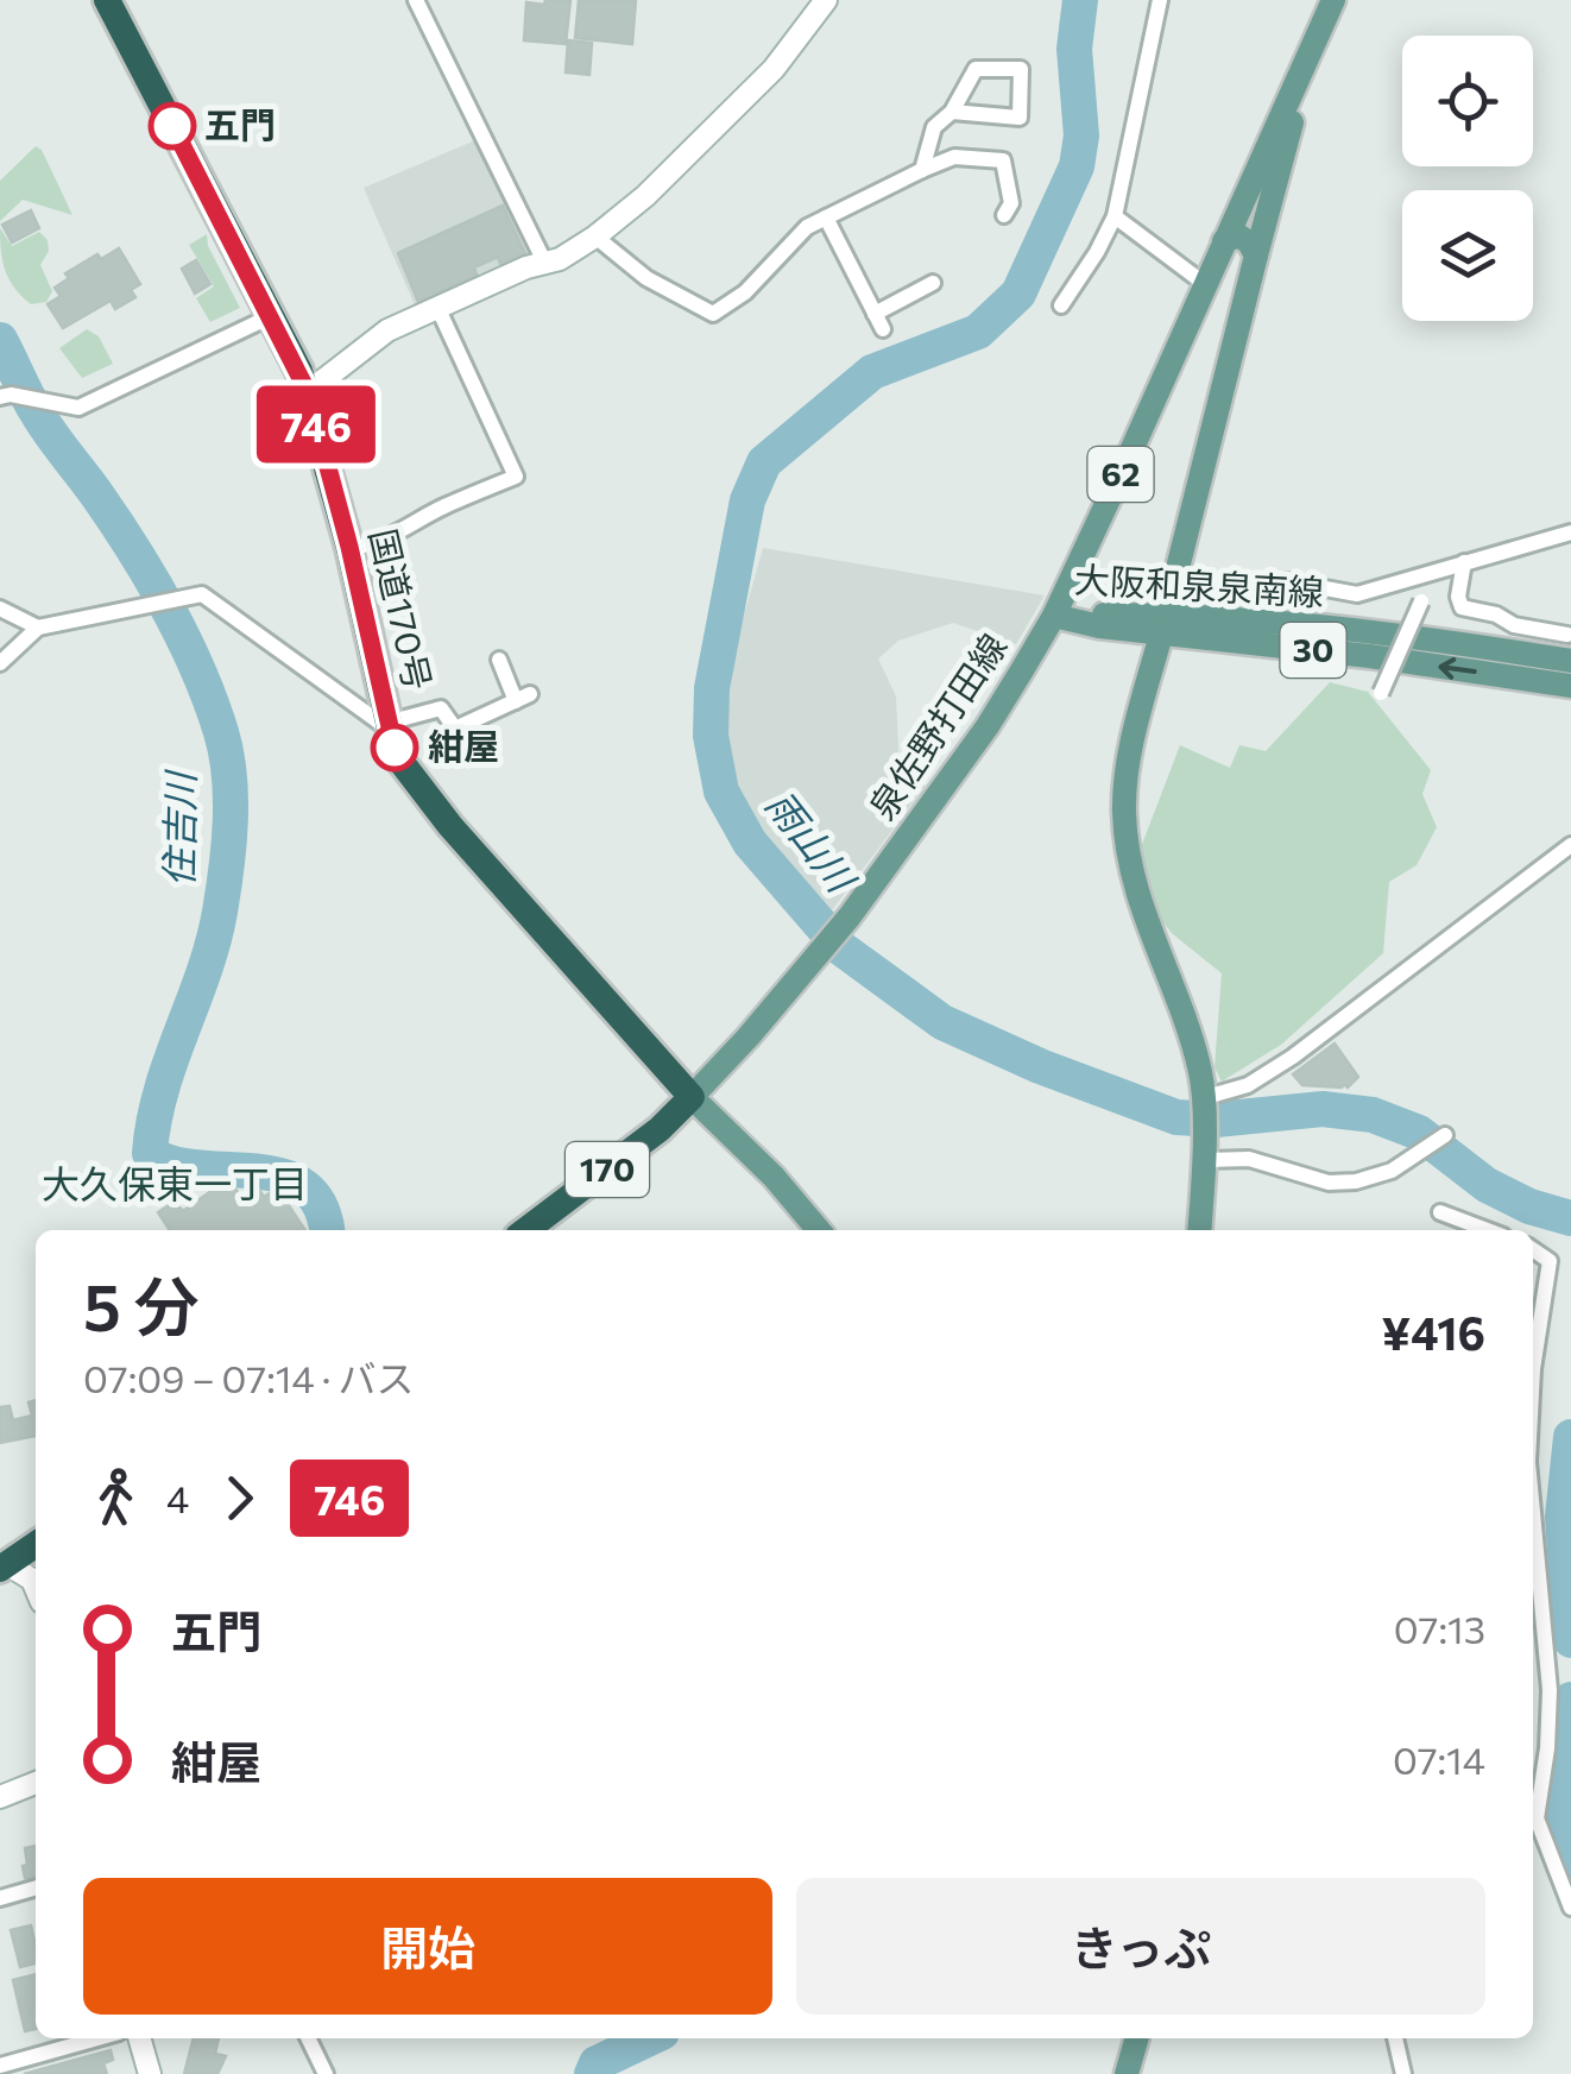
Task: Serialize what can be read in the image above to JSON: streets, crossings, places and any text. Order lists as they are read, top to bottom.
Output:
{
  "streets": {
    "highway": ["国道170号", "170"],
    "main road": [
      "62",
      "大阪和泉泉南線",
      "30",
      "泉佐野打田線"
    ]
  },
  "crossings": [
    ["62", "大阪和泉泉南線"],
    ["62", "泉佐野打田線"],
    ["大阪和泉泉南線", "泉佐野打田線"],
    ["国道170号", "泉佐野打田線"],
    ["国道170号", "170"],
    ["泉佐野打田線", "170"]
  ],
  "districts": ["大久保東一丁目"],
  "water": ["住吉川", "雨山川"],
  "places": ["五門", "紺屋"],
  "lines": ["bus line 746"],
  "page": {
    "on_map": "746",
    "heading": ["5 分", "07:09 – 07:14 · バス", "¥416"],
    "legs": ["4", "746"],
    "list": [
      {
        "name": "五門",
        "value": "07:13"
      },
      {
        "name": "紺屋",
        "value": "07:14"
      }
    ],
    "buttons": ["開始", "きっぷ"]
  }
}
